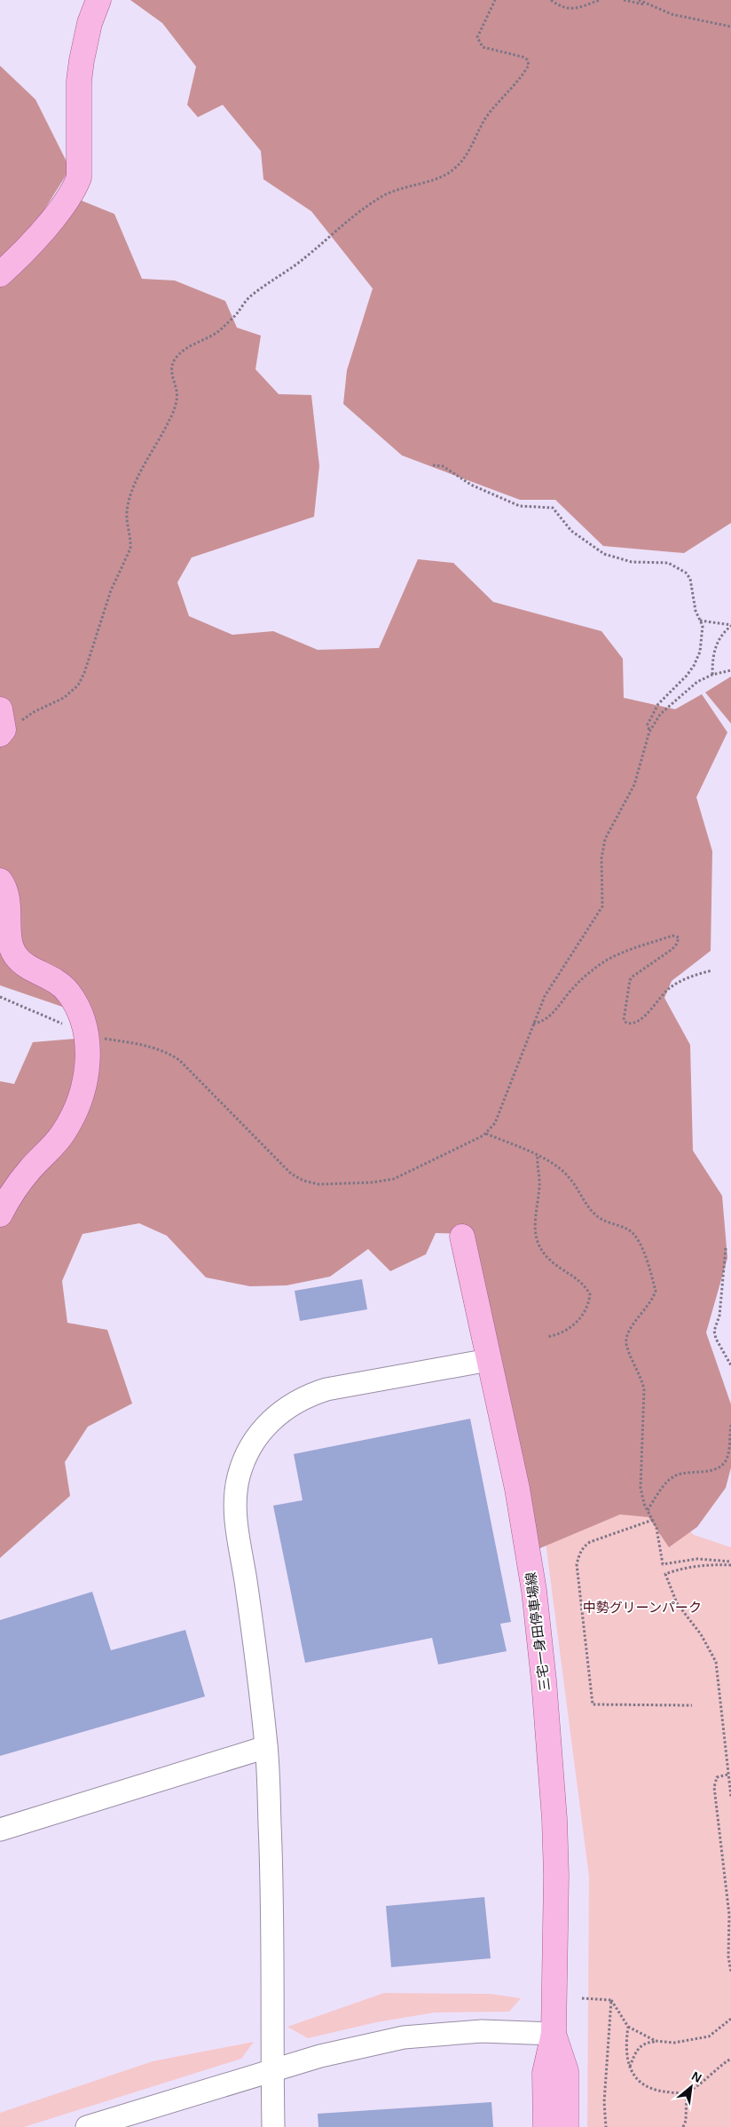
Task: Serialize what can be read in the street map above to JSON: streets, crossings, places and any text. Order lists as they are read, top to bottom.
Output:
{
  "streets": {
    "main road": ["三宅一身田停車場線"]
  },
  "parks": ["中勢グリーンパーク"],
  "north": "top right"
}
